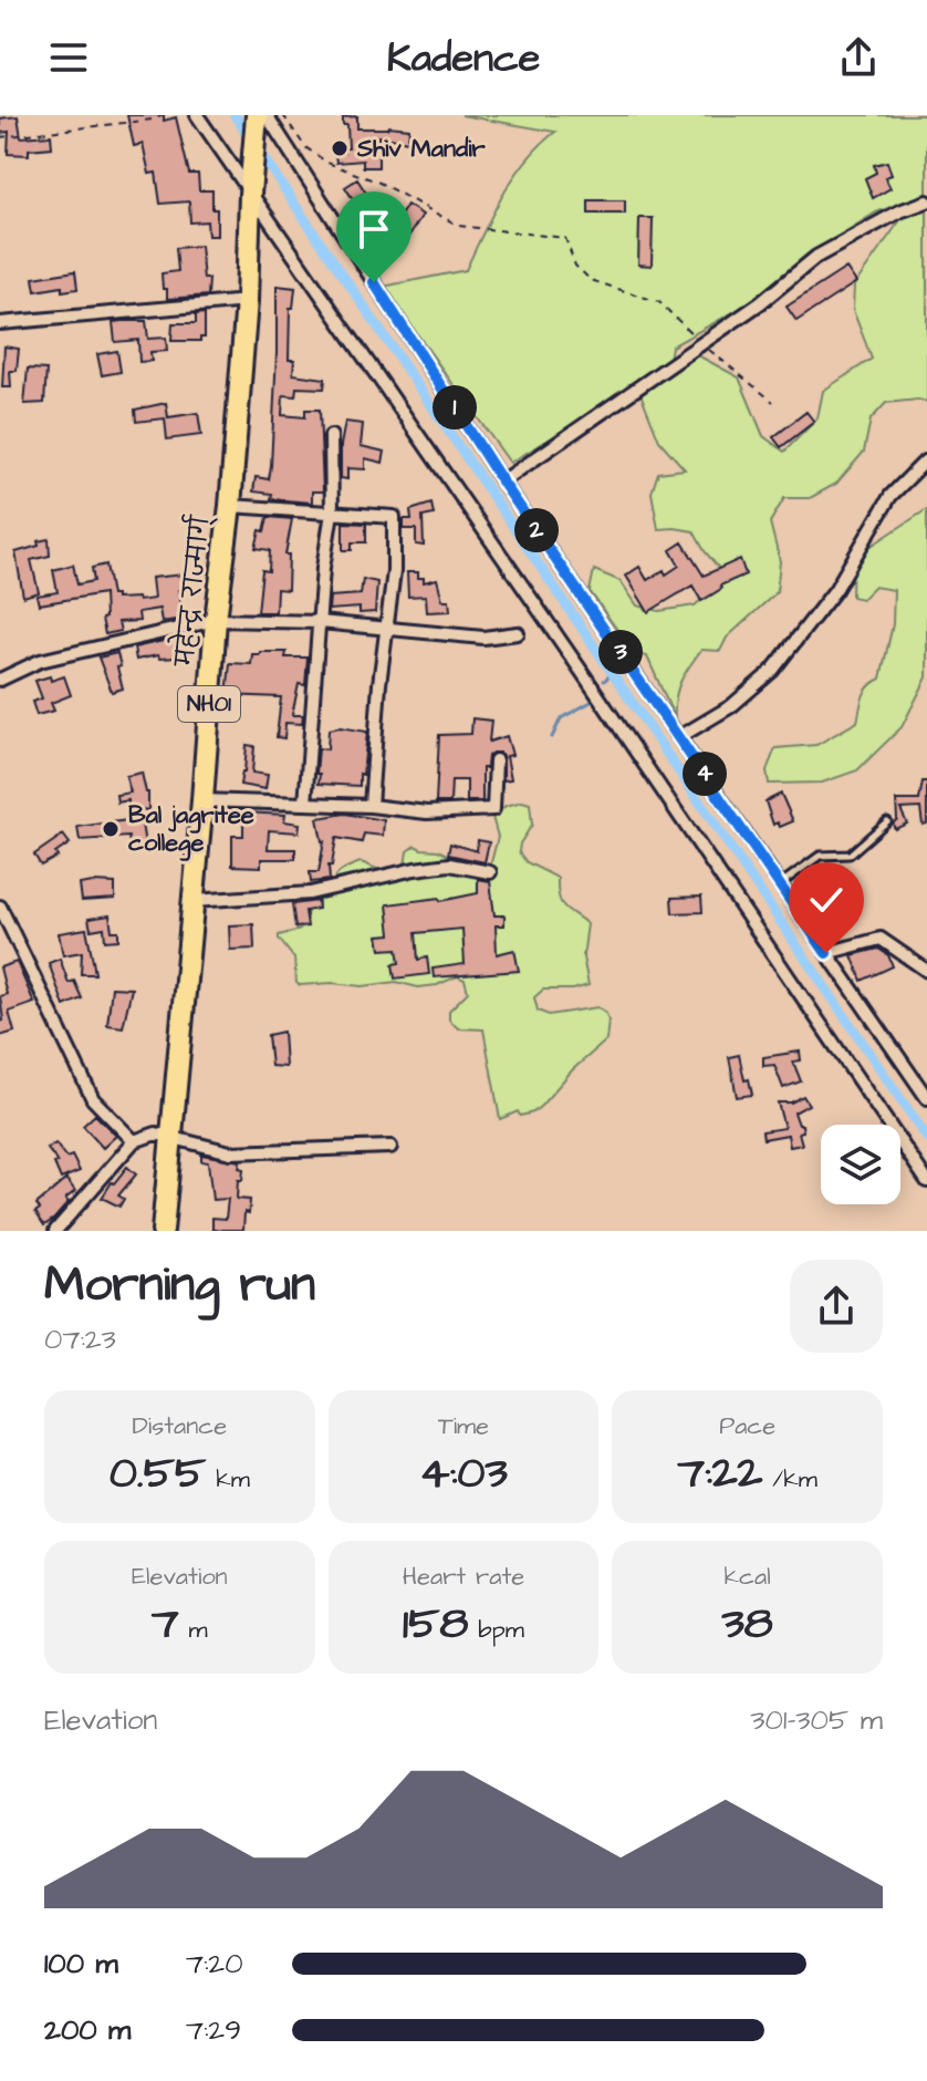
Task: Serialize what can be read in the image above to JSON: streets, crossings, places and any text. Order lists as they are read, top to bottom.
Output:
{
  "streets": {
    "highway": ["महेन्द्र राज्मार्ग्", "NH01"]
  },
  "places": ["Shiv Mandir", "Bal jagritee college"],
  "page": {
    "header": "Kadence",
    "pins": [
      "1",
      "2",
      "3",
      "4"
    ],
    "heading": ["Morning run", "07:23"],
    "stats": [
      ["Distance", "0.55 km"],
      ["Time", "4:03"],
      ["Pace", "7:22 /km"],
      ["Elevation", "7 m"],
      ["Heart rate", "158 bpm"],
      ["kcal", "38"]
    ],
    "chart": ["Elevation", "301–305 m"],
    "list": [
      {
        "name": "100 m",
        "note": "7:20"
      },
      {
        "name": "200 m",
        "note": "7:29"
      }
    ]
  }
}
